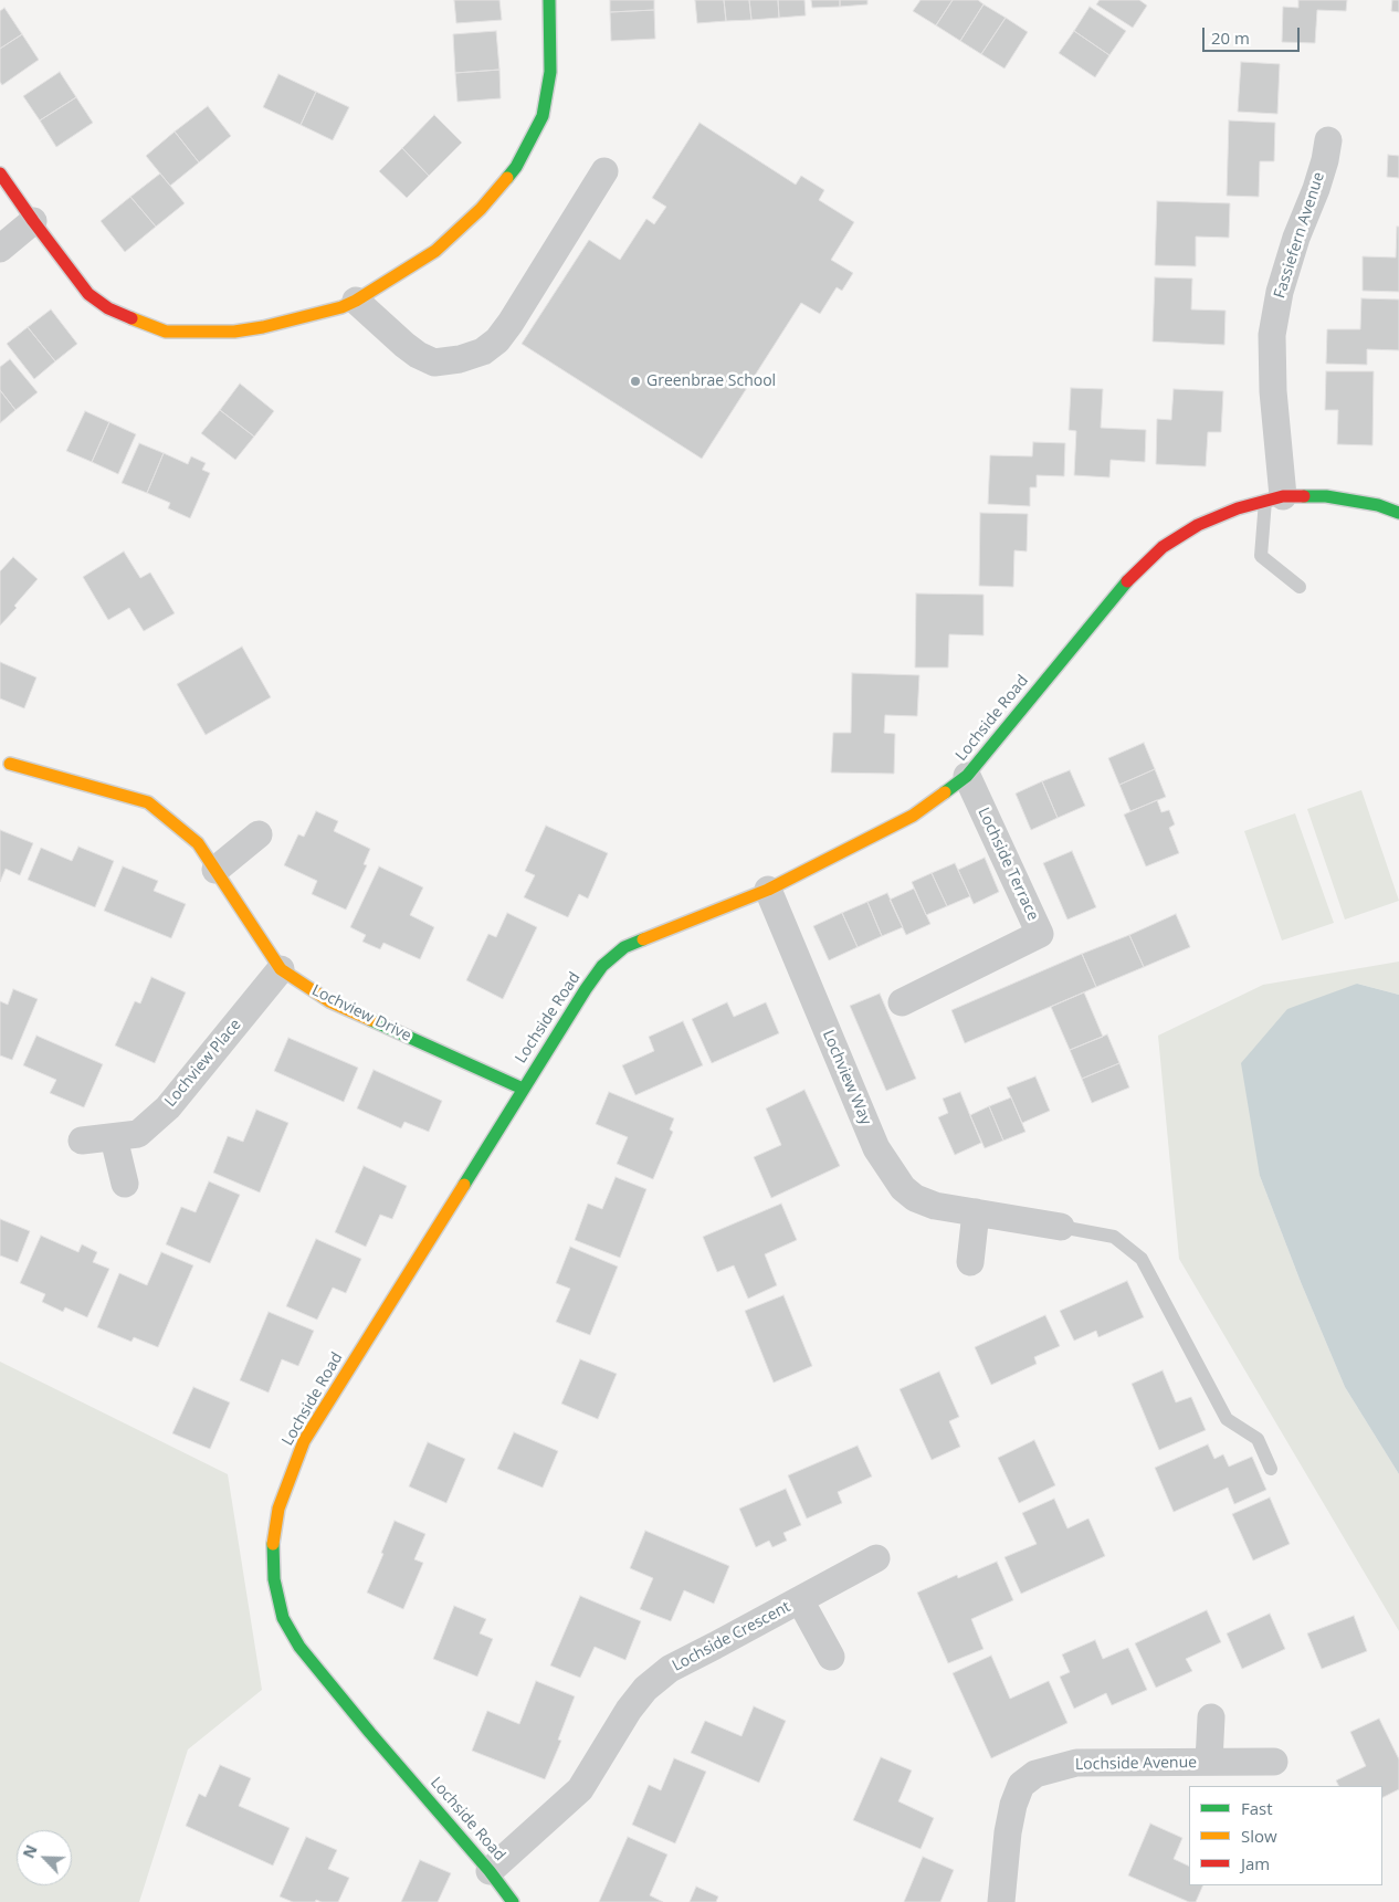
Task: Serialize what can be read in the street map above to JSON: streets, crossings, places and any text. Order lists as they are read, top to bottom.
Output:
{
  "streets": {
    "street": [
      "Fassiefern Avenue",
      "Lochside Road",
      "Lochside Terrace",
      "Lochview Drive",
      "Lochview Place",
      "Lochview Way",
      "Lochside Crescent",
      "Lochside Avenue"
    ]
  },
  "crossings": [
    ["Fassiefern Avenue", "Lochside Road"],
    ["Lochside Road", "Lochside Terrace"],
    ["Lochside Road", "Lochview Drive"],
    ["Lochside Road", "Lochview Way"],
    ["Lochside Road", "Lochside Crescent"],
    ["Lochview Drive", "Lochview Place"]
  ],
  "places": ["Greenbrae School"],
  "legend": ["Fast", "Slow", "Jam"],
  "scale_bar": "20 m",
  "north": "top left"
}
